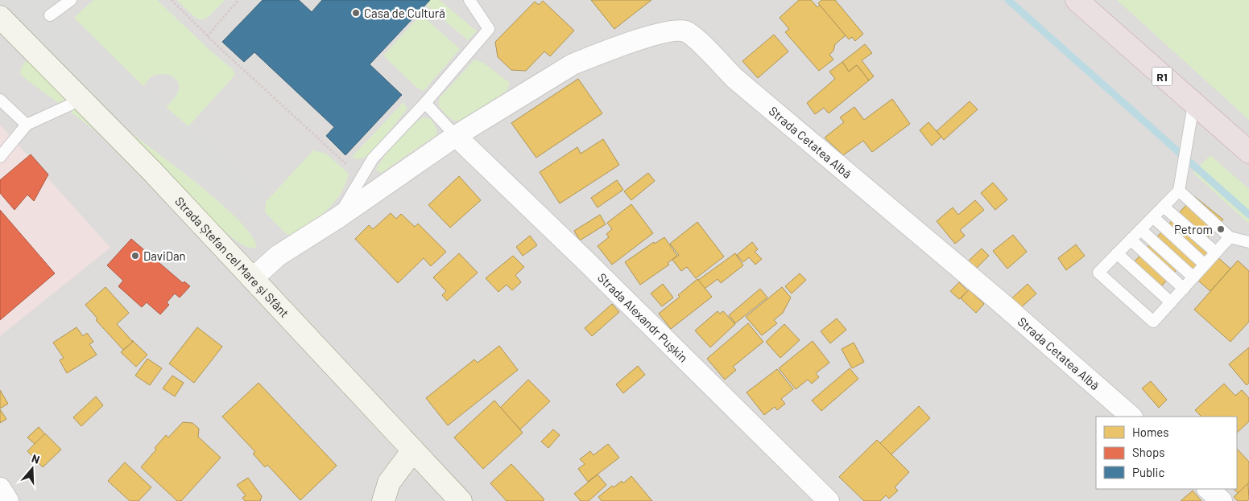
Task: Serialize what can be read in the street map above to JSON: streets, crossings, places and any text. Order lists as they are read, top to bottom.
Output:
{
  "streets": {
    "highway": ["R1"],
    "street": ["Strada Cetatea Albă", "Strada Ștefan cel Mare și Sfânt", "Strada Alexandr Pușkin"]
  },
  "crossings": [
    ["Strada Cetatea Albă", "Strada Alexandr Pușkin"]
  ],
  "places": ["Casa de Cultură", "Petrom", "DaviDan"],
  "legend": ["Homes", "Shops", "Public"],
  "north": "top"
}
